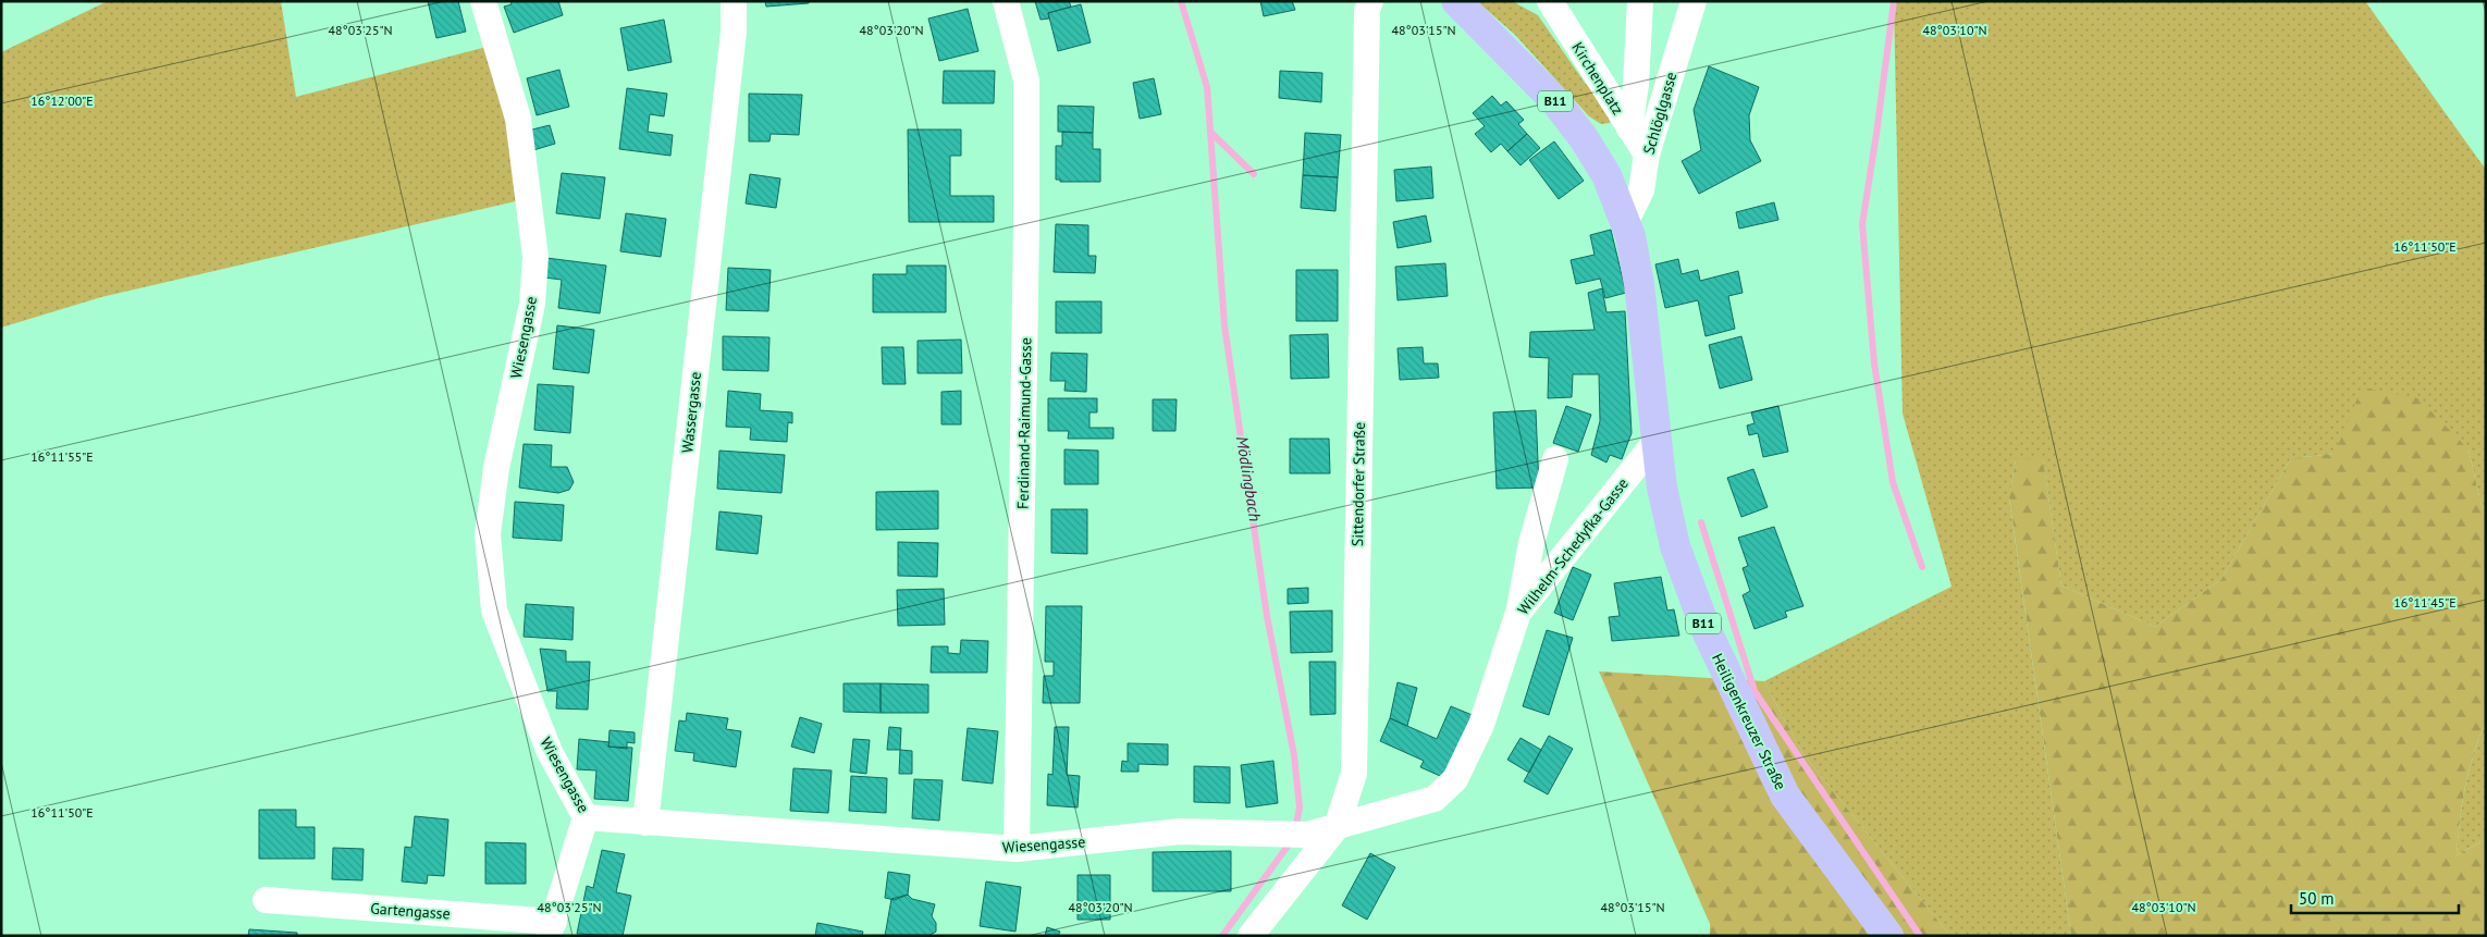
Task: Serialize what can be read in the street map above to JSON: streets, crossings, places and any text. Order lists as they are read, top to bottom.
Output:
{
  "streets": {
    "main road": ["B11", "Heiligenkreuzer Straße"],
    "street": [
      "Kirchenplatz",
      "Schlöglgasse",
      "Wiesengasse",
      "Wassergasse",
      "Ferdinand-Raimund-Gasse",
      "Sittendorfer Straße",
      "Wilhelm-Schedyfka-Gasse",
      "Gartengasse"
    ]
  },
  "crossings": [
    ["Kirchenplatz", "Schlöglgasse"],
    ["B11", "Schlöglgasse"],
    ["B11", "Heiligenkreuzer Straße"],
    ["Schlöglgasse", "Heiligenkreuzer Straße"],
    ["Wiesengasse", "Wassergasse"],
    ["Wiesengasse", "Ferdinand-Raimund-Gasse"],
    ["Wiesengasse", "Sittendorfer Straße"],
    ["Wiesengasse", "Wilhelm-Schedyfka-Gasse"],
    ["Sittendorfer Straße", "Wilhelm-Schedyfka-Gasse"],
    ["Wilhelm-Schedyfka-Gasse", "Heiligenkreuzer Straße"]
  ],
  "water": ["Mödlingbach"],
  "scale_bar": "50 m",
  "coordinates": [
    "48°03'25\"N",
    "48°03'20\"N",
    "48°03'15\"N",
    "48°03'10\"N",
    "16°12'00\"E",
    "16°11'50\"E",
    "16°11'55\"E",
    "16°11'45\"E"
  ]
}
